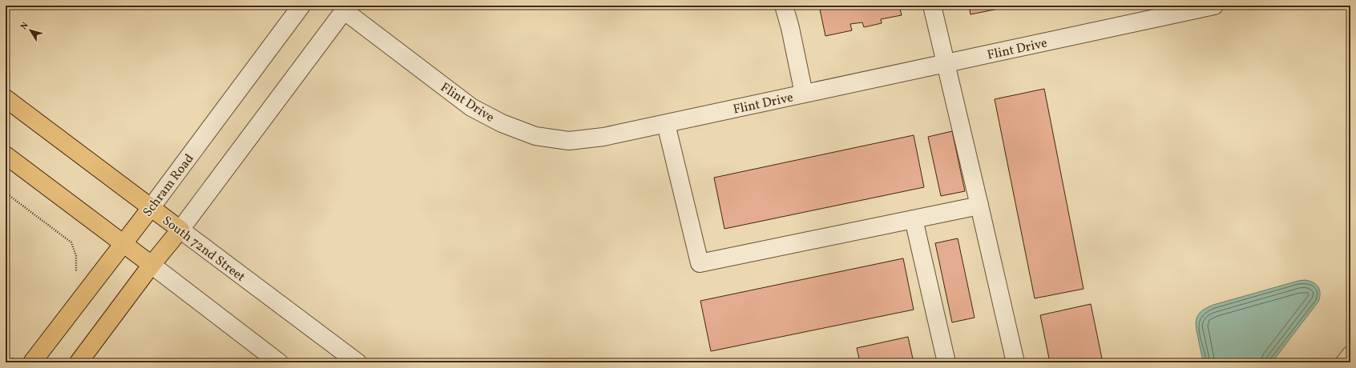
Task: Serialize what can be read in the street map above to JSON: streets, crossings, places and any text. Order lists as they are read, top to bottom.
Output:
{
  "streets": {
    "main road": ["Schram Road", "South 72nd Street"],
    "street": ["Flint Drive"]
  },
  "crossings": [
    ["Schram Road", "South 72nd Street"]
  ],
  "north": "top left"
}
